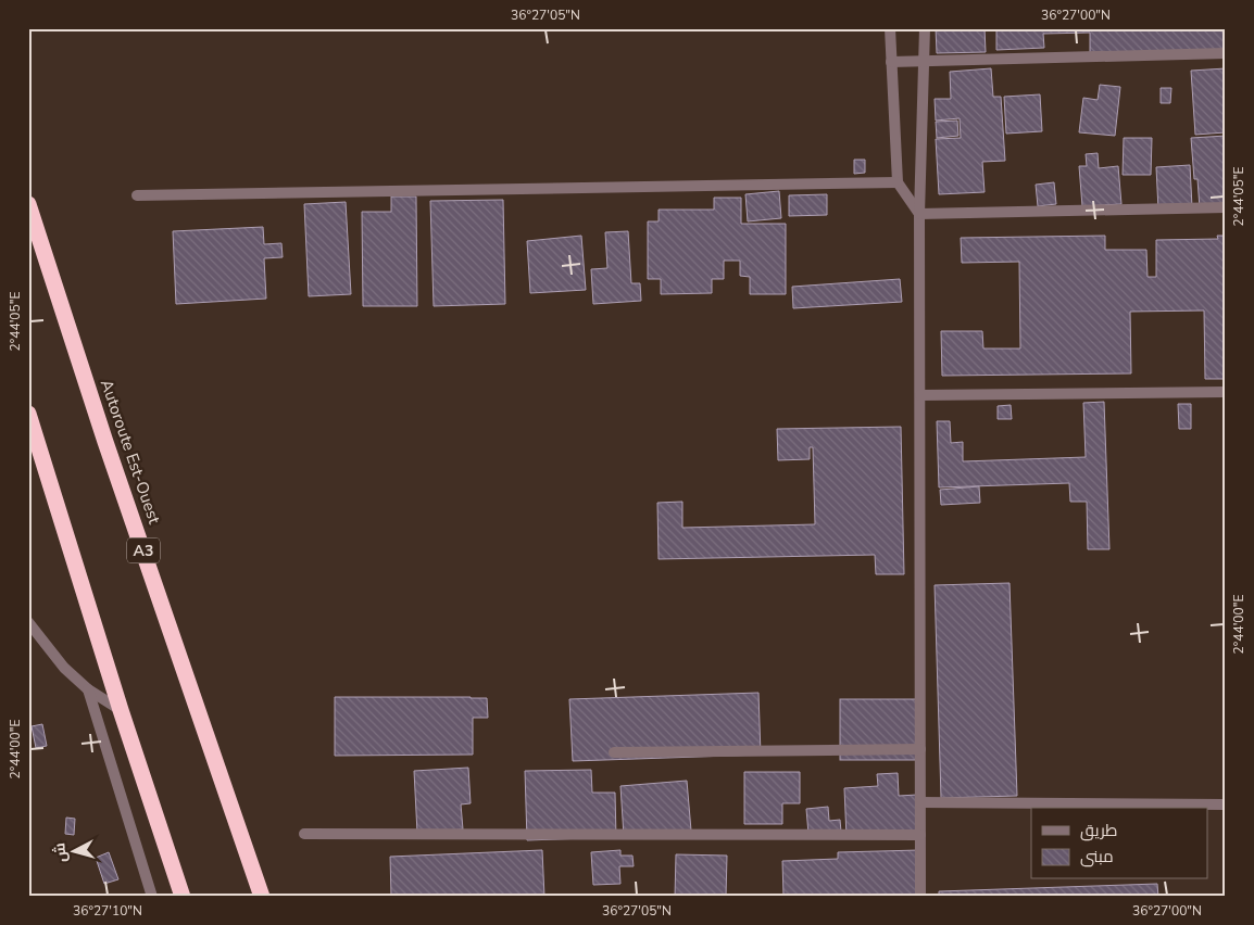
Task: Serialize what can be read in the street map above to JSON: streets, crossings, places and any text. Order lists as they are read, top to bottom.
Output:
{
  "streets": {
    "highway": ["Autoroute Est-Ouest", "A3"]
  },
  "legend": ["طريق", "مبنى"],
  "north": "left",
  "coordinates": [
    "36°27'05\"N",
    "36°27'00\"N",
    "2°44'05\"E",
    "2°44'00\"E",
    "36°27'10\"N"
  ]
}
